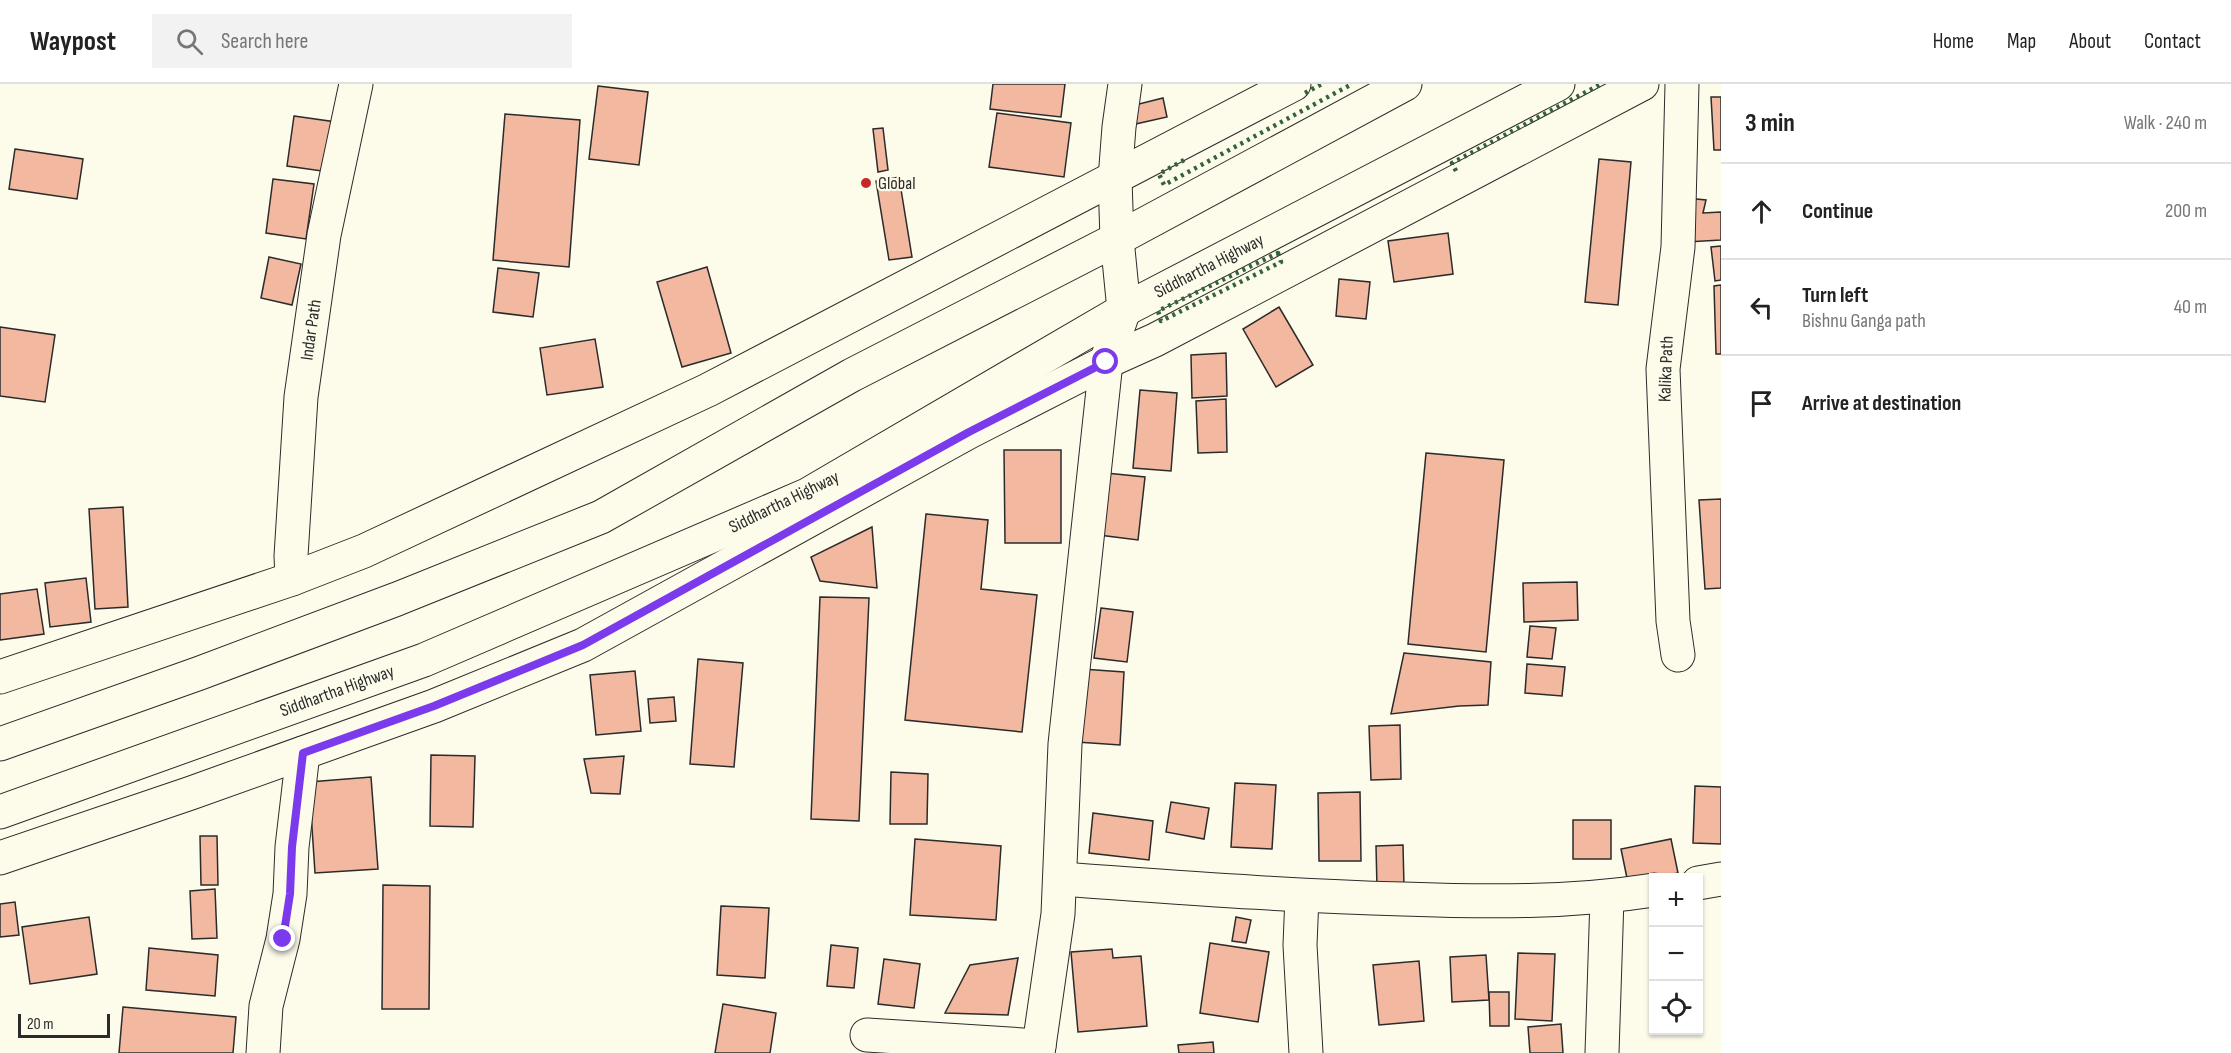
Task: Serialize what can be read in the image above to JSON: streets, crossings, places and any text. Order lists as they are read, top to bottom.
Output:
{
  "streets": {
    "main road": ["Siddhartha Highway", "Indar Path", "Kalika Path"]
  },
  "places": ["Global"],
  "scale_bar": "20 m",
  "page": {
    "header": "Waypost",
    "search": "Search here",
    "nav": [
      "Home",
      "Map",
      "About",
      "Contact"
    ],
    "heading": ["3 min", "Walk · 240 m"],
    "list": [
      ["Continue", "200 m"],
      ["Turn left", "Bishnu Ganga path", "40 m"],
      "Arrive at destination"
    ],
    "map_buttons": ["+", "−"],
    "scale": "20 m"
  }
}
